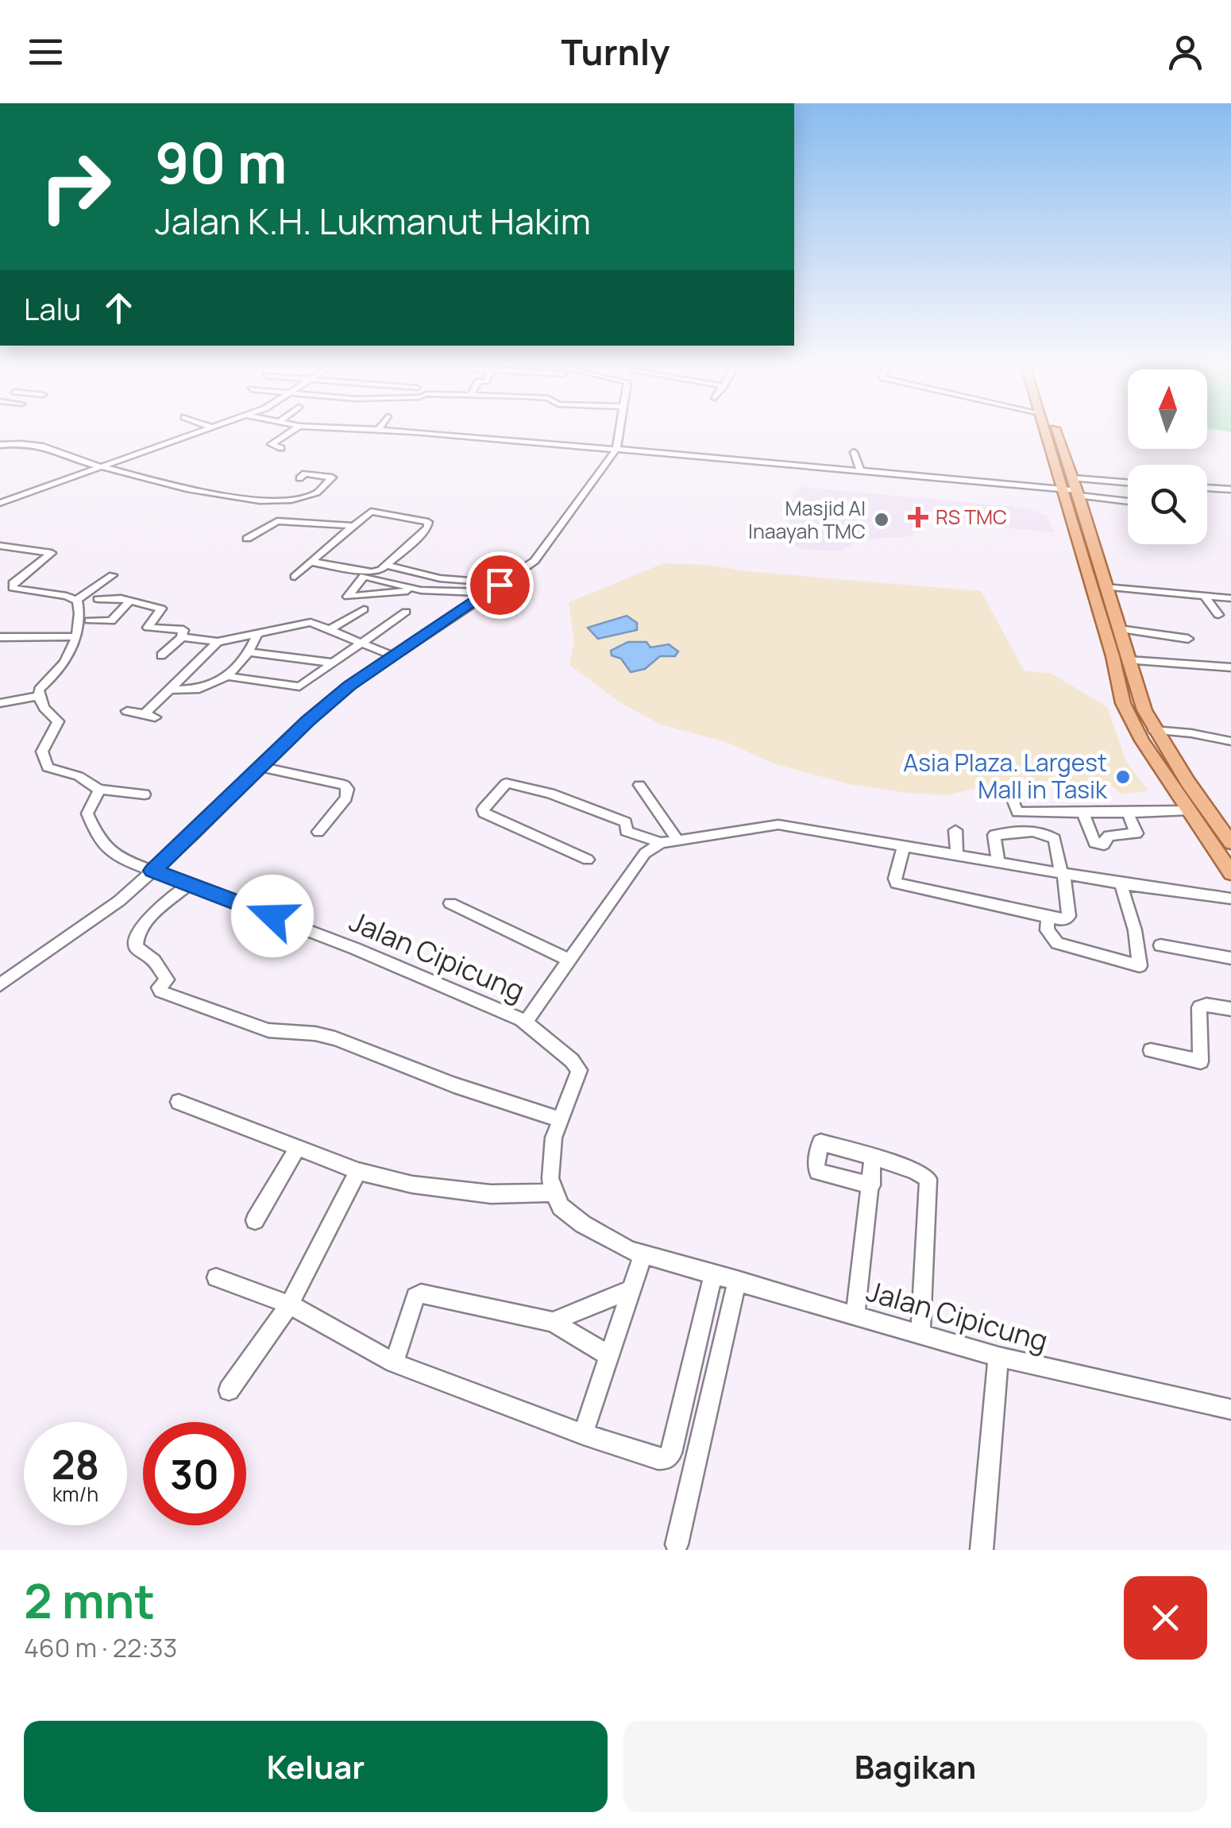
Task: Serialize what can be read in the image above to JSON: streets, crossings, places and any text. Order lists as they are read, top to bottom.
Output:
{
  "streets": {
    "street": ["Jalan Cipicung"]
  },
  "places": {
    "health": ["RS TMC"],
    "other": ["Masjid Al Inaayah TMC", "Asia Plaza. Largest Mall in Tasik"]
  },
  "north": "top",
  "page": {
    "header": "Turnly",
    "turn": ["90 m", "Jalan K.H. Lukmanut Hakim"],
    "then": "Lalu",
    "speed": "28 km/h",
    "limit": "30",
    "heading": ["2 mnt", "460 m · 22:33"],
    "buttons": ["Keluar", "Bagikan"]
  }
}
